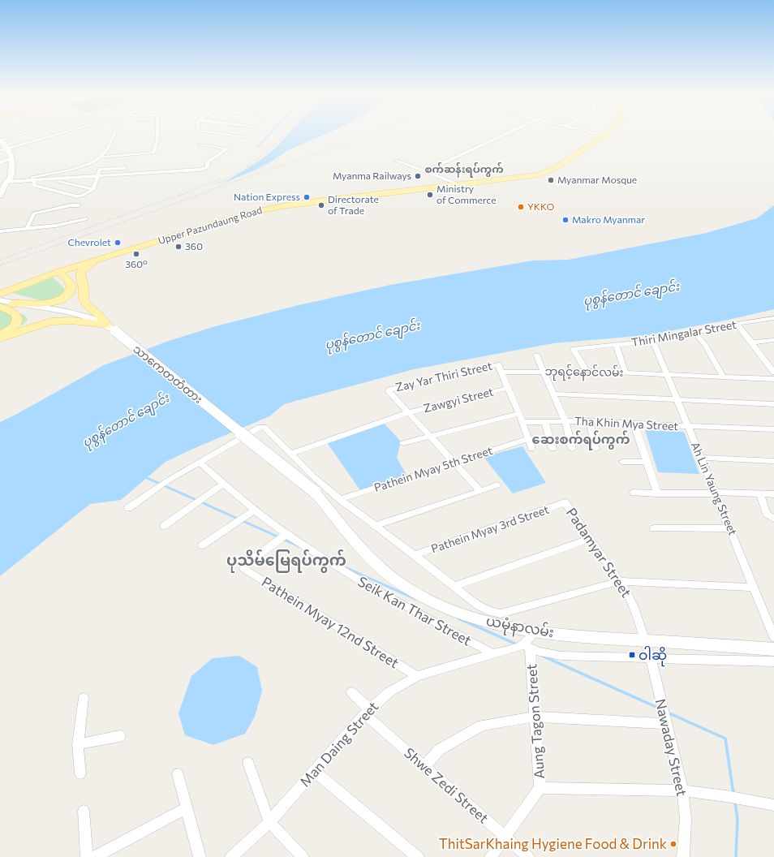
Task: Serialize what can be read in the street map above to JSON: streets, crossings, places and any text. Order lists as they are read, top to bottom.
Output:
{
  "streets": {
    "main road": ["Upper Pazundaung Road", "သာကေတတံတား", "ယမုံနာလမ်း"],
    "street": [
      "Thiri Mingalar Street",
      "ဘုရင့်နောင်လမ်း",
      "Zay Yar Thiri Street",
      "Zawgyi Street",
      "Tha Khin Mya Street",
      "Pathein Myay 5th Street",
      "Ah Lin Yaung Street",
      "Pathein Myay 3rd Street",
      "Padamyar Street",
      "Seik Kan Thar Street",
      "Pathein Myay 12nd Street",
      "Aung Tagon Street",
      "Man Daing Street",
      "Nawaday Street",
      "Shwe Zedi Street"
    ]
  },
  "crossings": [
    ["Thiri Mingalar Street", "ဘုရင့်နောင်လမ်း"],
    ["Thiri Mingalar Street", "Ah Lin Yaung Street"],
    ["ဘုရင့်နောင်လမ်း", "Zay Yar Thiri Street"],
    ["ဘုရင့်နောင်လမ်း", "Tha Khin Mya Street"],
    ["ဘုရင့်နောင်လမ်း", "Ah Lin Yaung Street"],
    ["သာကေတတံတား", "ယမုံနာလမ်း"],
    ["Zay Yar Thiri Street", "Zawgyi Street"],
    ["Tha Khin Mya Street", "Ah Lin Yaung Street"],
    ["Pathein Myay 3rd Street", "Padamyar Street"],
    ["Padamyar Street", "ယမုံနာလမ်း"],
    ["Padamyar Street", "Nawaday Street"],
    ["Seik Kan Thar Street", "Pathein Myay 12nd Street"],
    ["Seik Kan Thar Street", "Man Daing Street"],
    ["Pathein Myay 12nd Street", "Man Daing Street"],
    ["ယမုံနာလမ်း", "Nawaday Street"],
    ["Aung Tagon Street", "Man Daing Street"],
    ["Aung Tagon Street", "Shwe Zedi Street"],
    ["Man Daing Street", "Shwe Zedi Street"]
  ],
  "districts": ["စက်ဆန်းရပ်ကွက်", "ဆေးစက်ရပ်ကွက်", "ပုသိမ်မြေရပ်ကွက်"],
  "water": ["ပုစွန်တောင် ချောင်း"],
  "places": {
    "other": [
      "Myanma Railways",
      "Myanmar Mosque",
      "Ministry of Commerce",
      "Nation Express",
      "Directorate of Trade",
      "YKKO",
      "Makro Myanmar",
      "Chevrolet",
      "360",
      "360°",
      "ThitSarKhaing Hygiene Food & Drink"
    ],
    "transit": ["ဝါဆို"]
  }
}
